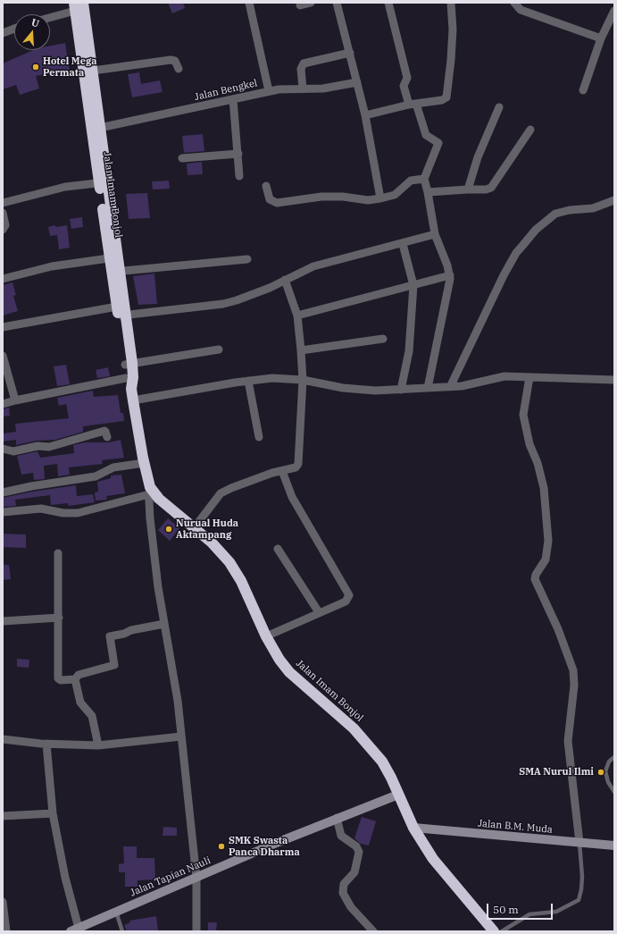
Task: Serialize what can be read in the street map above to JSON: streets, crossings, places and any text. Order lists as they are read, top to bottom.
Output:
{
  "streets": {
    "highway": ["Jalan Imam Bonjol"],
    "main road": ["Jalan B.M. Muda", "Jalan Tapian Nauli"],
    "street": ["Jalan Bengkel"]
  },
  "crossings": [
    ["Jalan Bengkel", "Jalan Imam Bonjol"],
    ["Jalan Imam Bonjol", "Jalan B.M. Muda"],
    ["Jalan Imam Bonjol", "Jalan Tapian Nauli"]
  ],
  "places": [
    "Hotel Mega Permata",
    "Nurual Huda Aktampang",
    "SMA Nurul Ilmi",
    "SMK Swasta Panca Dharma"
  ],
  "scale_bar": "50 m",
  "north": "top"
}
